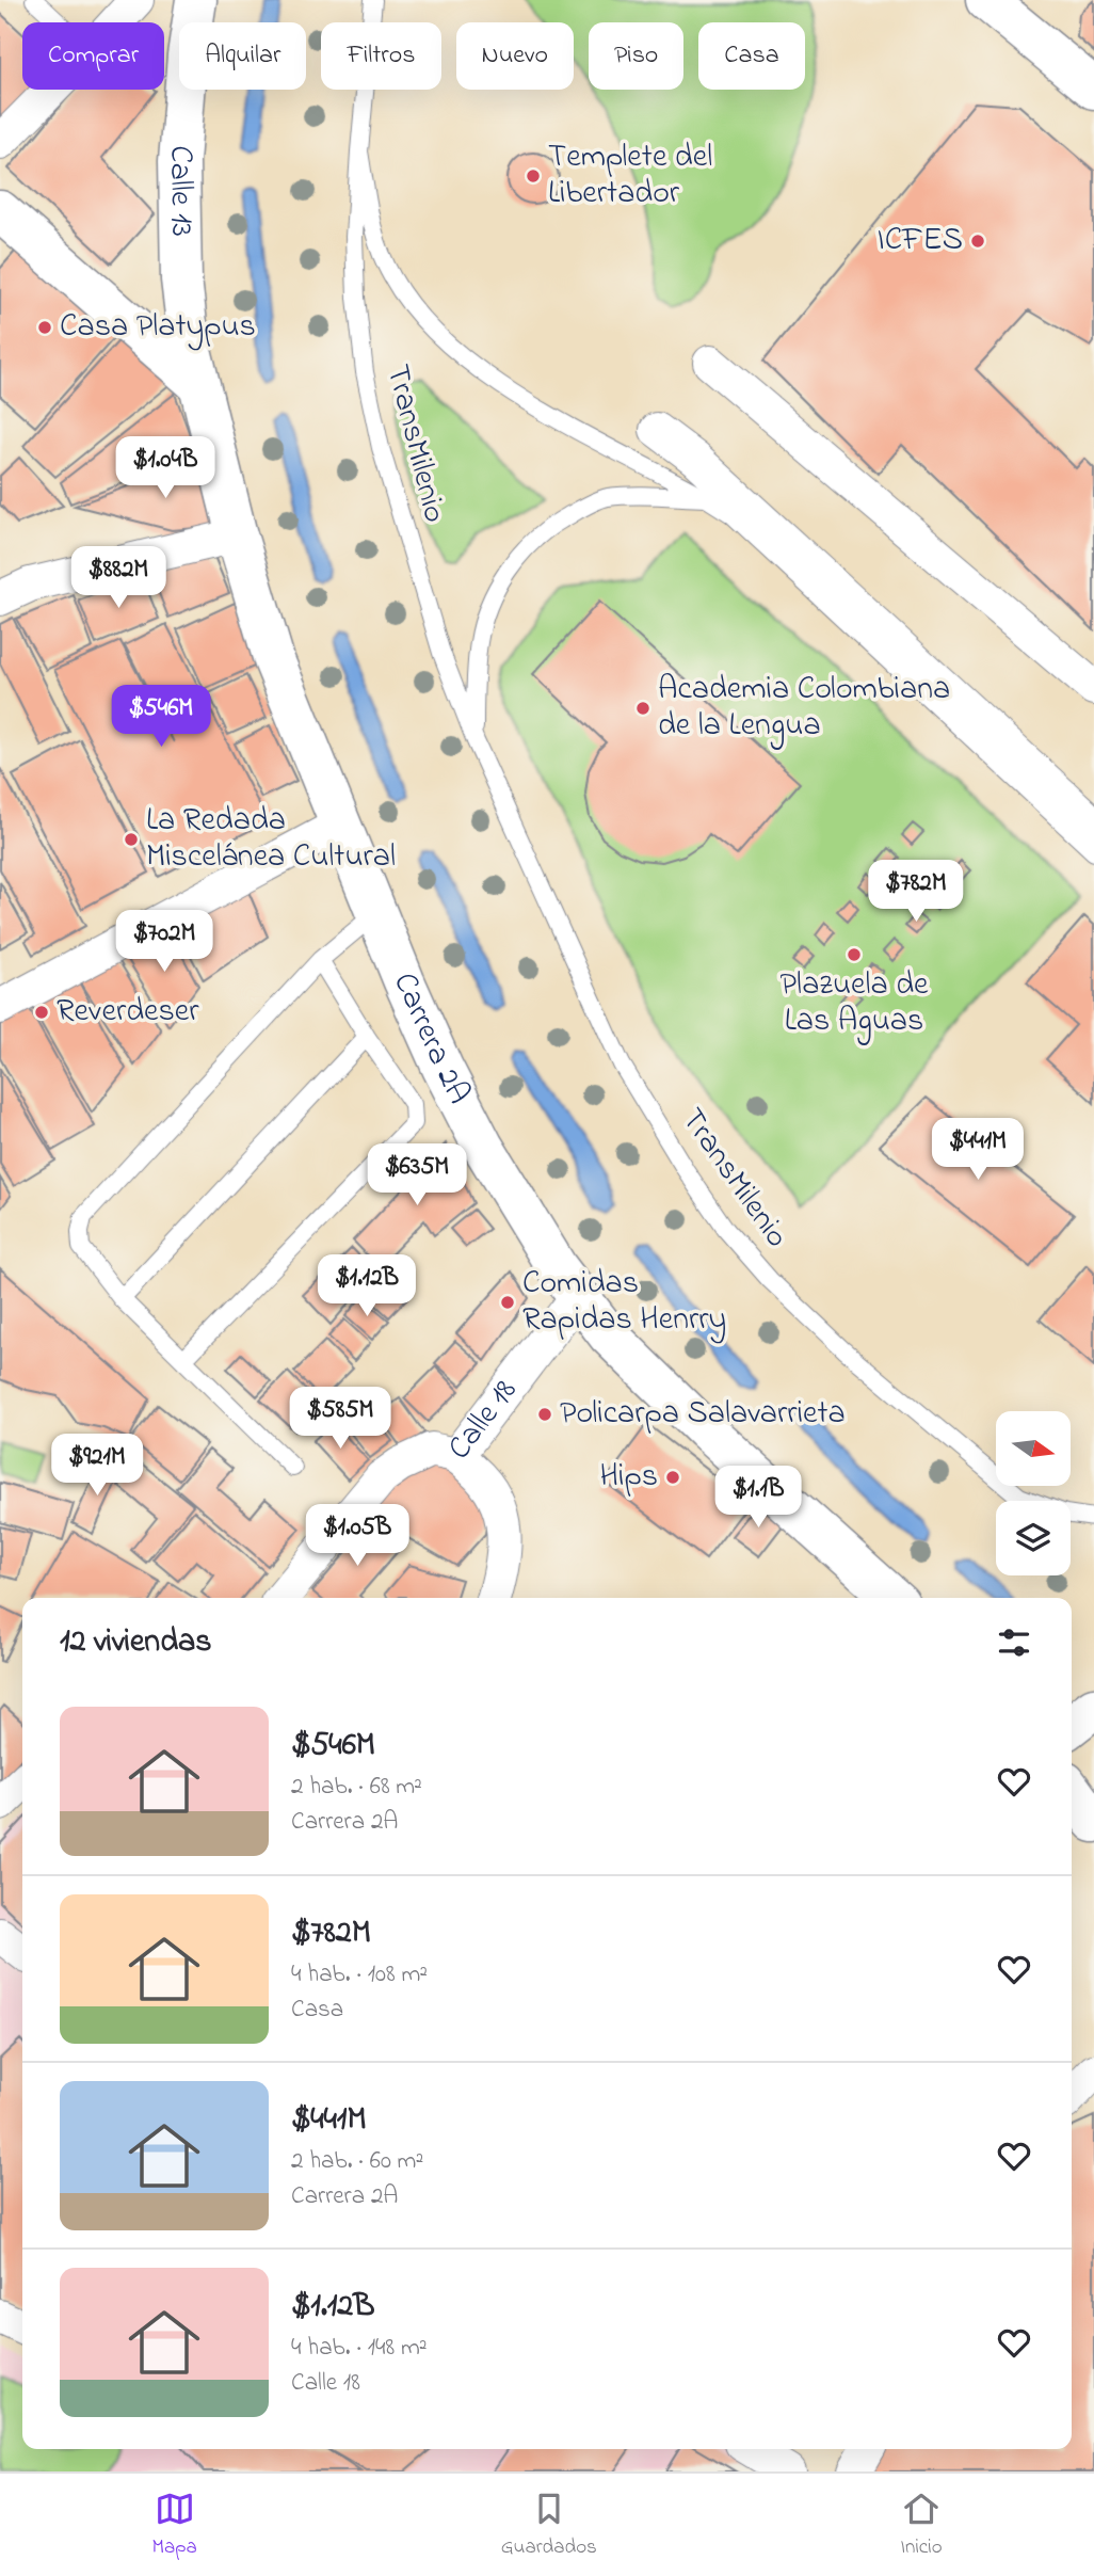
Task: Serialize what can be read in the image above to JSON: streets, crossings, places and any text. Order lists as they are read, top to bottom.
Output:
{
  "streets": {
    "street": ["Calle 13", "Carrera 2A", "Calle 18"],
    "lane": ["TransMilenio"]
  },
  "crossings": [
    ["Calle 13", "Carrera 2A"],
    ["Carrera 2A", "Calle 18"]
  ],
  "places": [
    "Templete del Libertador",
    "ICFES",
    "Casa Platypus",
    "Academia Colombiana de la Lengua",
    "La Redada Miscelánea Cultural",
    "Plazuela de Las Aguas",
    "Reverdeser",
    "Comidas Rapidas Henrry",
    "Policarpa Salavarrieta",
    "Hips"
  ],
  "north": "right",
  "page": {
    "chip": [
      "Comprar",
      "Alquilar",
      "Filtros",
      "Nuevo",
      "Piso",
      "Casa"
    ],
    "price": [
      "$1.04B",
      "$882M",
      "$546M",
      "$782M",
      "$702M",
      "$441M",
      "$635M",
      "$1.12B",
      "$585M",
      "$921M",
      "$1.1B",
      "$1.05B"
    ],
    "heading": "12 viviendas",
    "list": [
      {
        "name": "$546M",
        "note": "2 hab. · 68 m² · Carrera 2A"
      },
      {
        "name": "$782M",
        "note": "4 hab. · 108 m² · Casa"
      },
      {
        "name": "$441M",
        "note": "2 hab. · 60 m² · Carrera 2A"
      },
      {
        "name": "$1.12B",
        "note": "4 hab. · 148 m² · Calle 18"
      }
    ],
    "tabs": ["Mapa", "Guardados", "Inicio"]
  }
}
